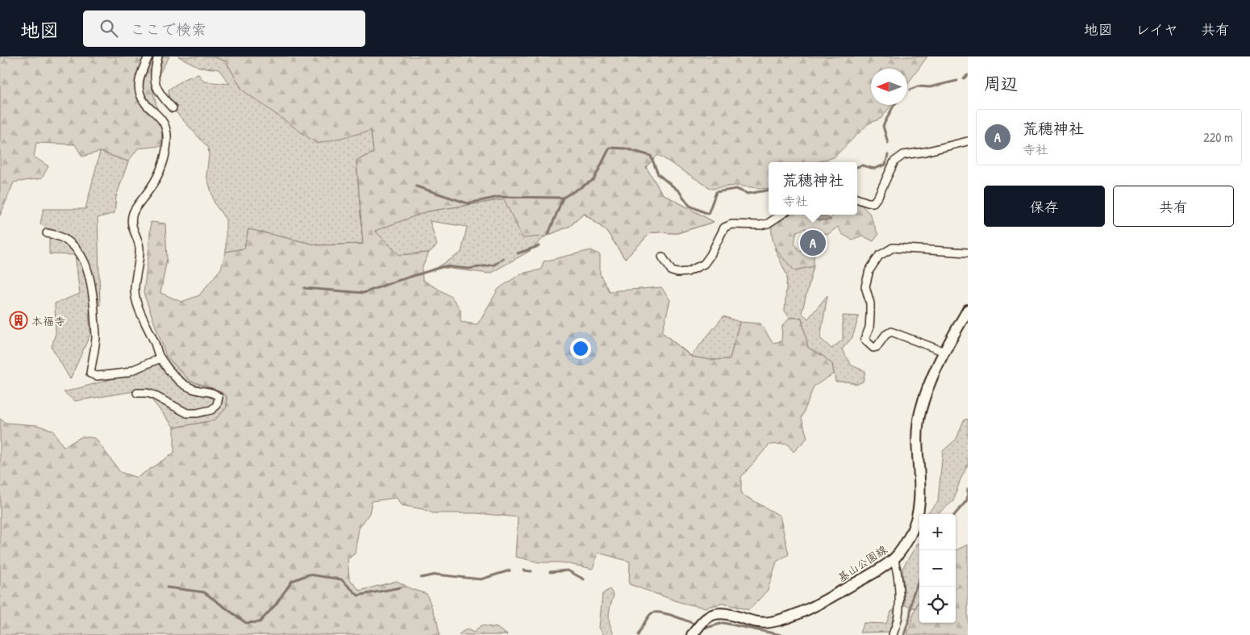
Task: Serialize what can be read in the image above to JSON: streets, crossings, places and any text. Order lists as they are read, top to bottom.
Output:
{
  "streets": {
    "main road": ["基山公園線"]
  },
  "places": {
    "building": ["本福寺"]
  },
  "north": "left",
  "page": {
    "header": "地図",
    "search": "ここで検索",
    "nav": ["地図", "レイヤ", "共有"],
    "heading": "周辺",
    "list": [
      {
        "mark": "A",
        "name": "荒穂神社",
        "note": "寺社",
        "value": "220 m"
      }
    ],
    "popup": ["荒穂神社", "寺社"],
    "buttons": ["保存", "共有"],
    "pins": "A",
    "map_buttons": ["+", "−"]
  }
}
